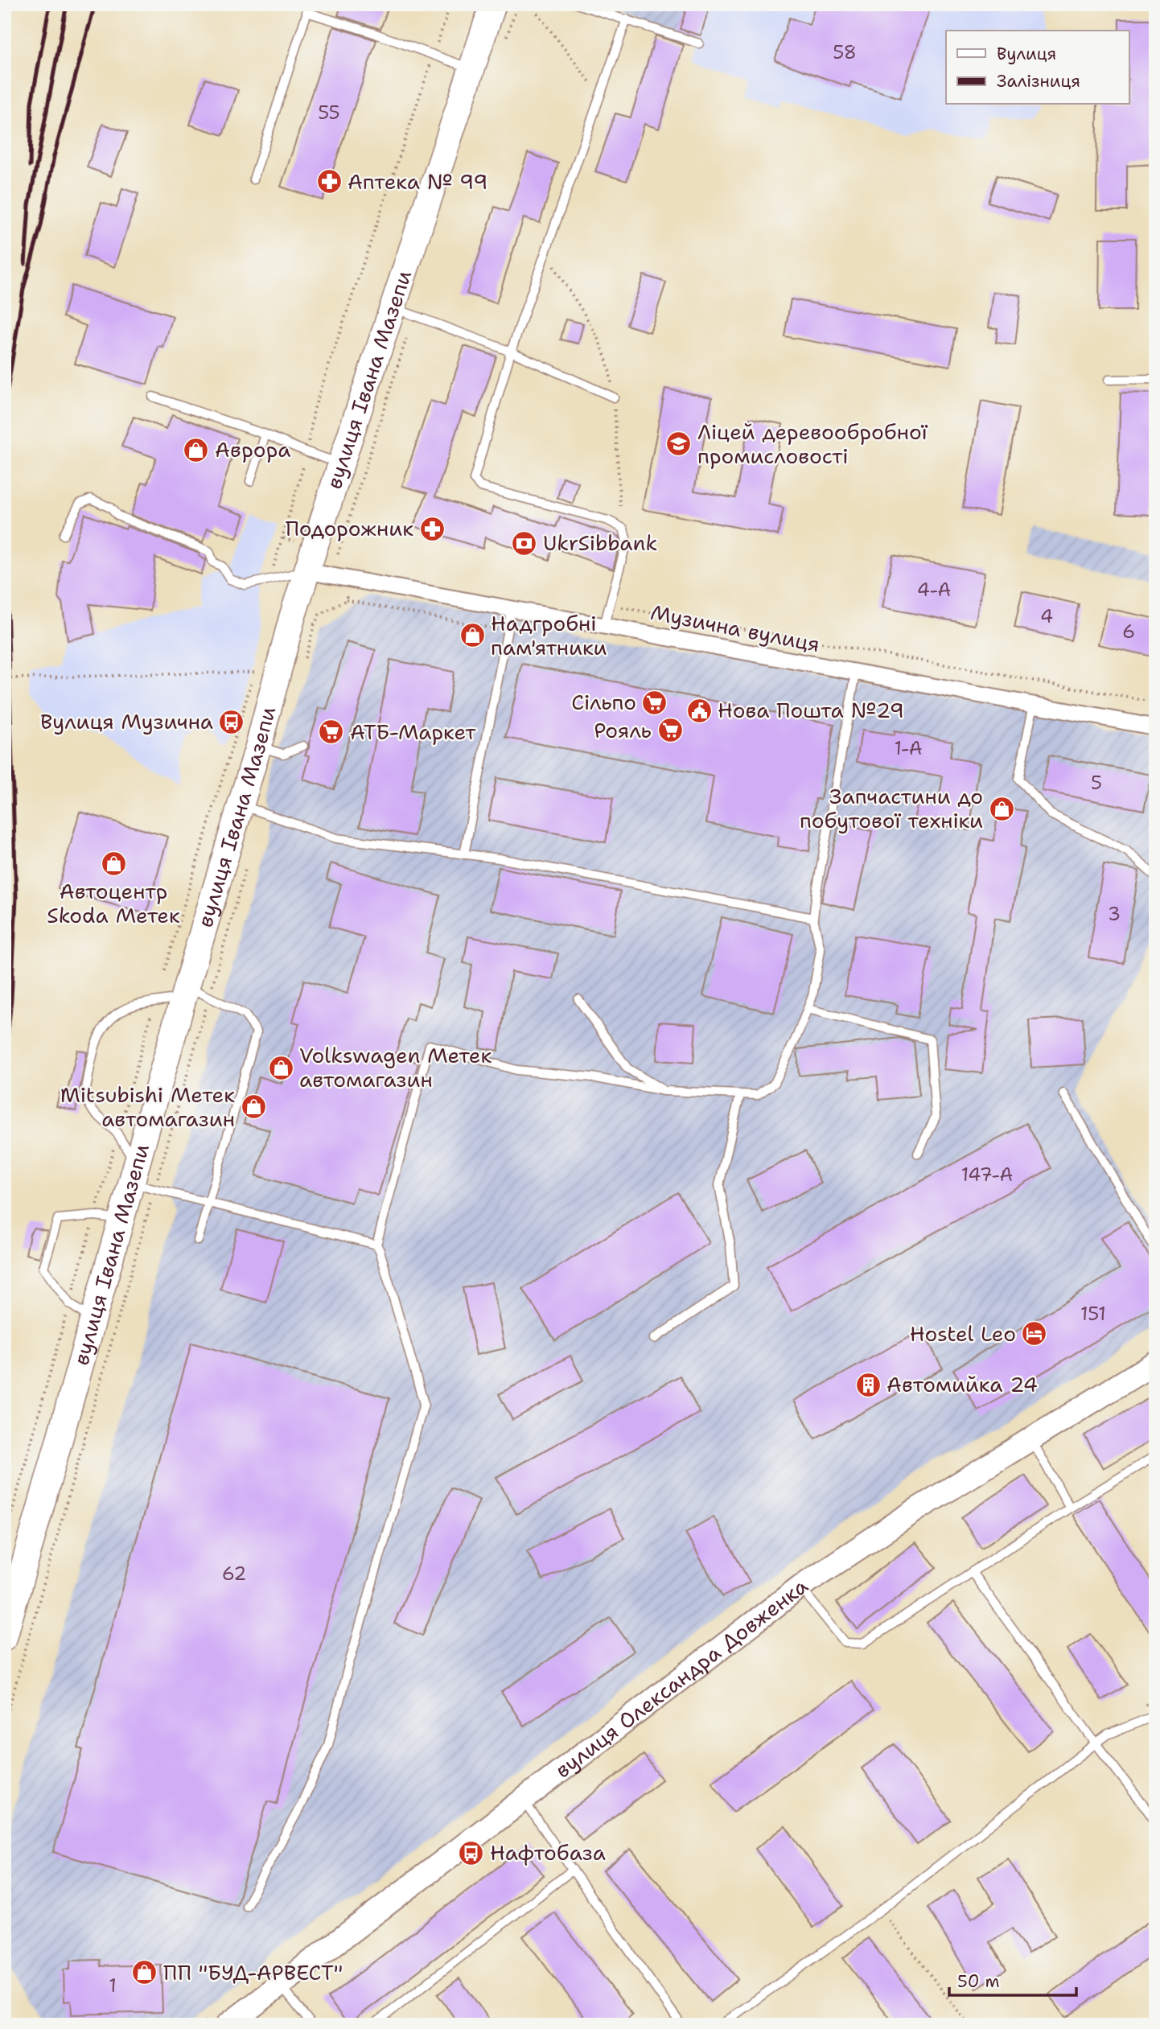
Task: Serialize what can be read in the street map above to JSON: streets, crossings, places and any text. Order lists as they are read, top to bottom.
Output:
{
  "streets": {
    "main road": ["вулиця Івана Мазепи", "вулиця Олександра Довженка"],
    "street": ["Музична вулиця"]
  },
  "crossings": [
    ["вулиця Івана Мазепи", "Музична вулиця"]
  ],
  "places": {
    "pharmacy": ["Аптека № 99", "Подорожник"],
    "school or university": ["Ліцей деревообробної промисловості"],
    "shop": [
      "Аврора",
      "Надгробні пам'ятники",
      "Запчастини до побутової техніки",
      "Автоцентр Skoda Метек",
      "Volkswagen Метек автомагазин",
      "Mitsubishi Метек автомагазин",
      "ПП \"БУД-АРВЕСТ\""
    ],
    "bank": ["UkrSibbank"],
    "supermarket": ["Сільпо", "Рояль", "АТБ-Маркет"],
    "public building": ["Нова Пошта №29"],
    "bus stop": ["Вулиця Музична", "Нафтобаза"],
    "hotel": ["Hostel Leo"],
    "building": ["Автомийка 24"]
  },
  "house_numbers": [
    "58",
    "55",
    "4-А",
    "4",
    "6",
    "1-А",
    "5",
    "3",
    "147-А",
    "151",
    "62",
    "1"
  ],
  "legend": ["Вулиця", "Залізниця"],
  "scale_bar": "50 m"
}
